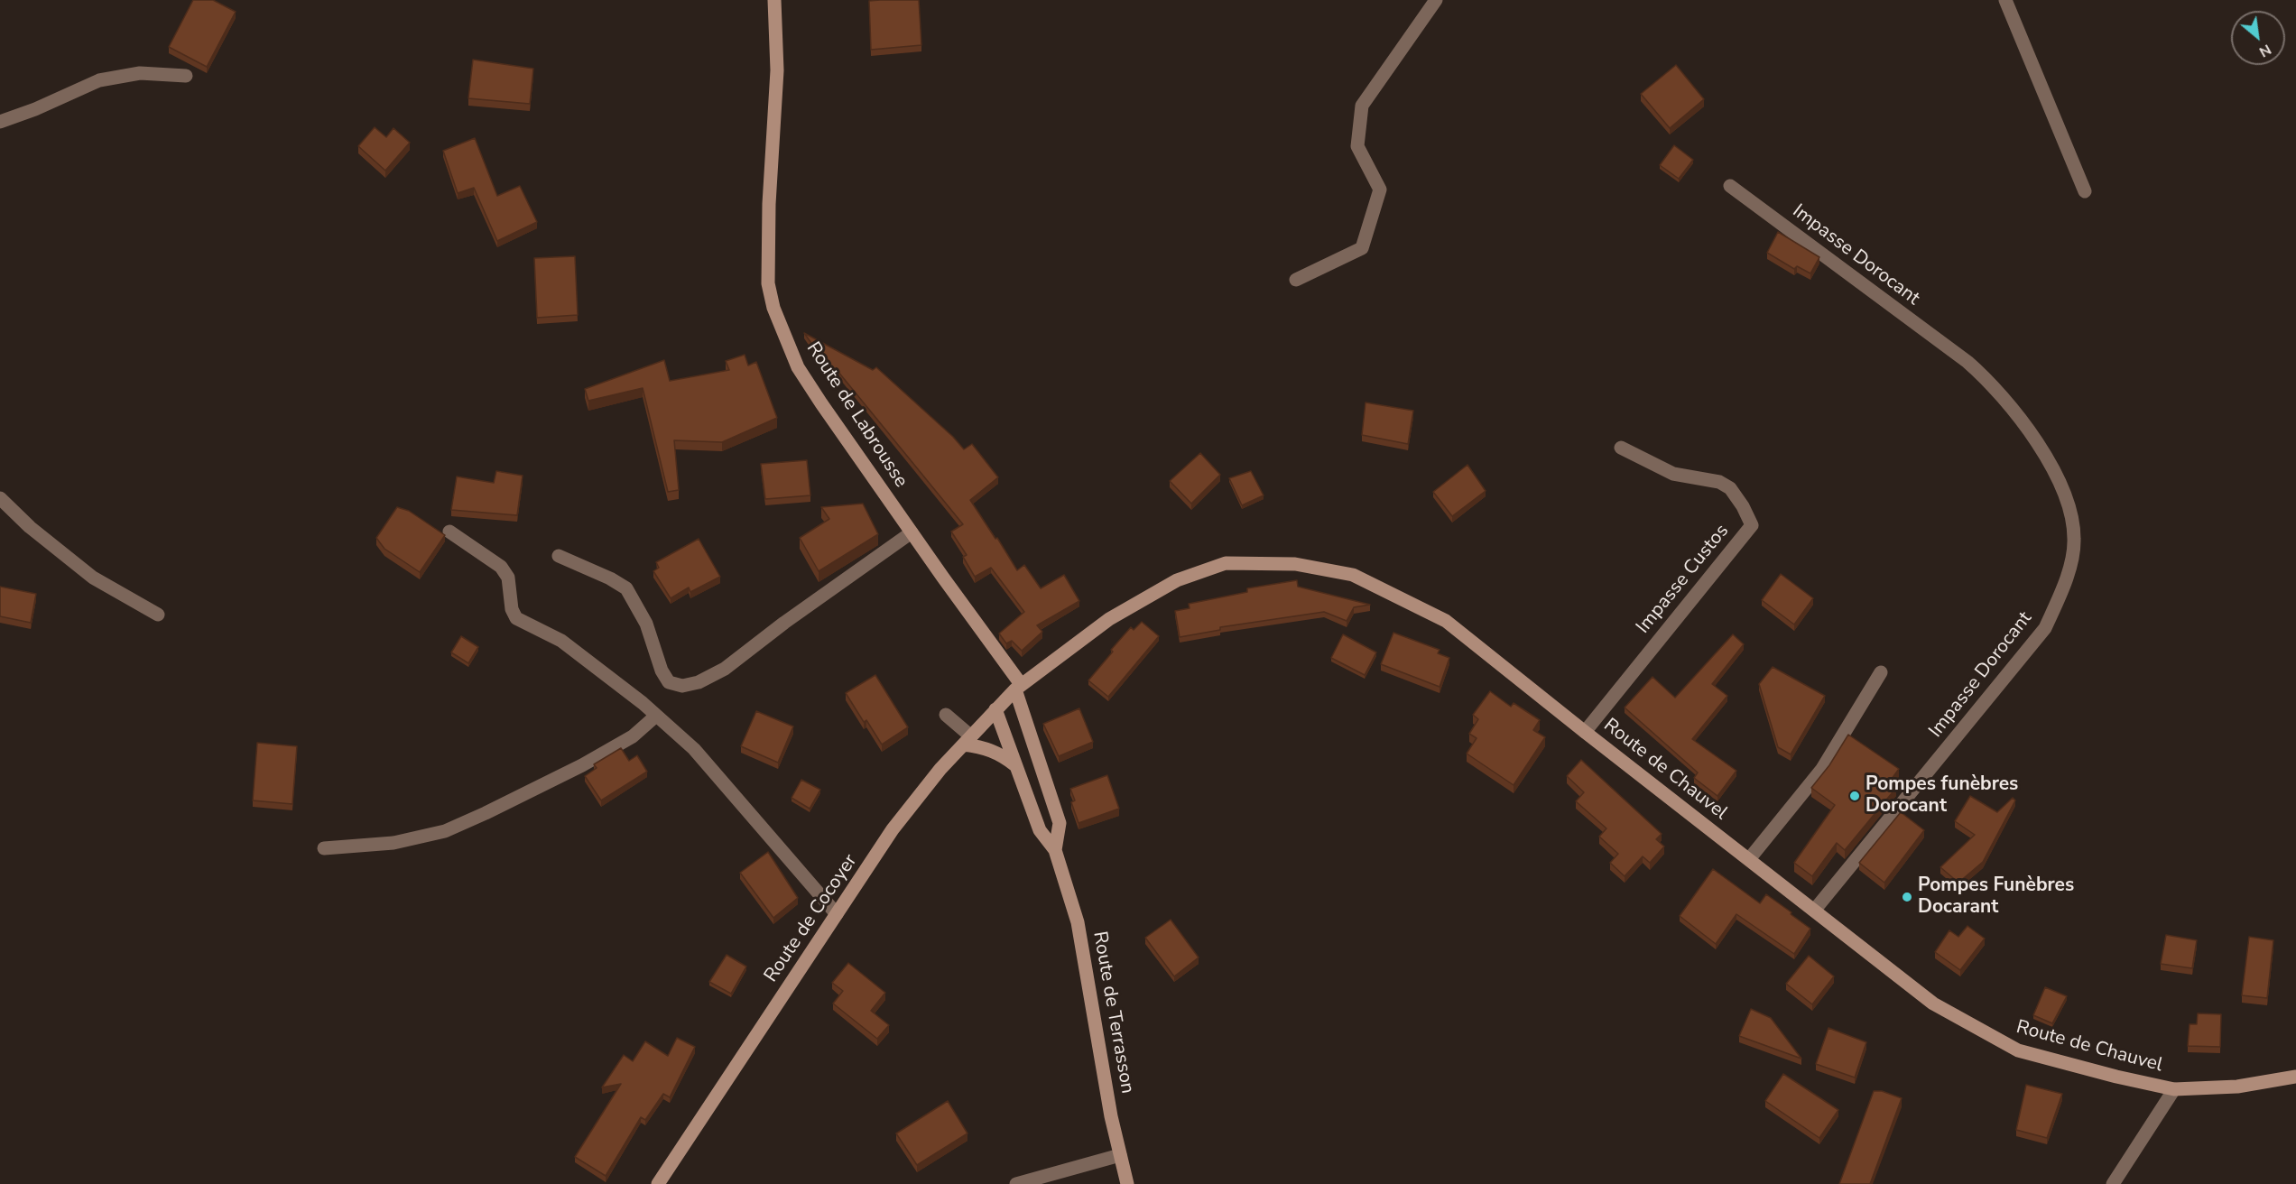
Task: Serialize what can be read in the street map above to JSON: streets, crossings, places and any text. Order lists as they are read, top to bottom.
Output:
{
  "streets": {
    "main road": [
      "Route de Labrousse",
      "Route de Chauvel",
      "Route de Cocoyer",
      "Route de Terrasson"
    ],
    "street": ["Impasse Dorocant", "Impasse Custos"]
  },
  "crossings": [
    ["Impasse Dorocant", "Route de Chauvel"],
    ["Route de Labrousse", "Route de Chauvel"],
    ["Route de Labrousse", "Route de Cocoyer"],
    ["Route de Labrousse", "Route de Terrasson"],
    ["Impasse Custos", "Route de Chauvel"],
    ["Route de Chauvel", "Route de Cocoyer"],
    ["Route de Chauvel", "Route de Terrasson"],
    ["Route de Cocoyer", "Route de Terrasson"]
  ],
  "places": ["Pompes funèbres Dorocant", "Pompes Funèbres Docarant"],
  "north": "bottom right"
}
